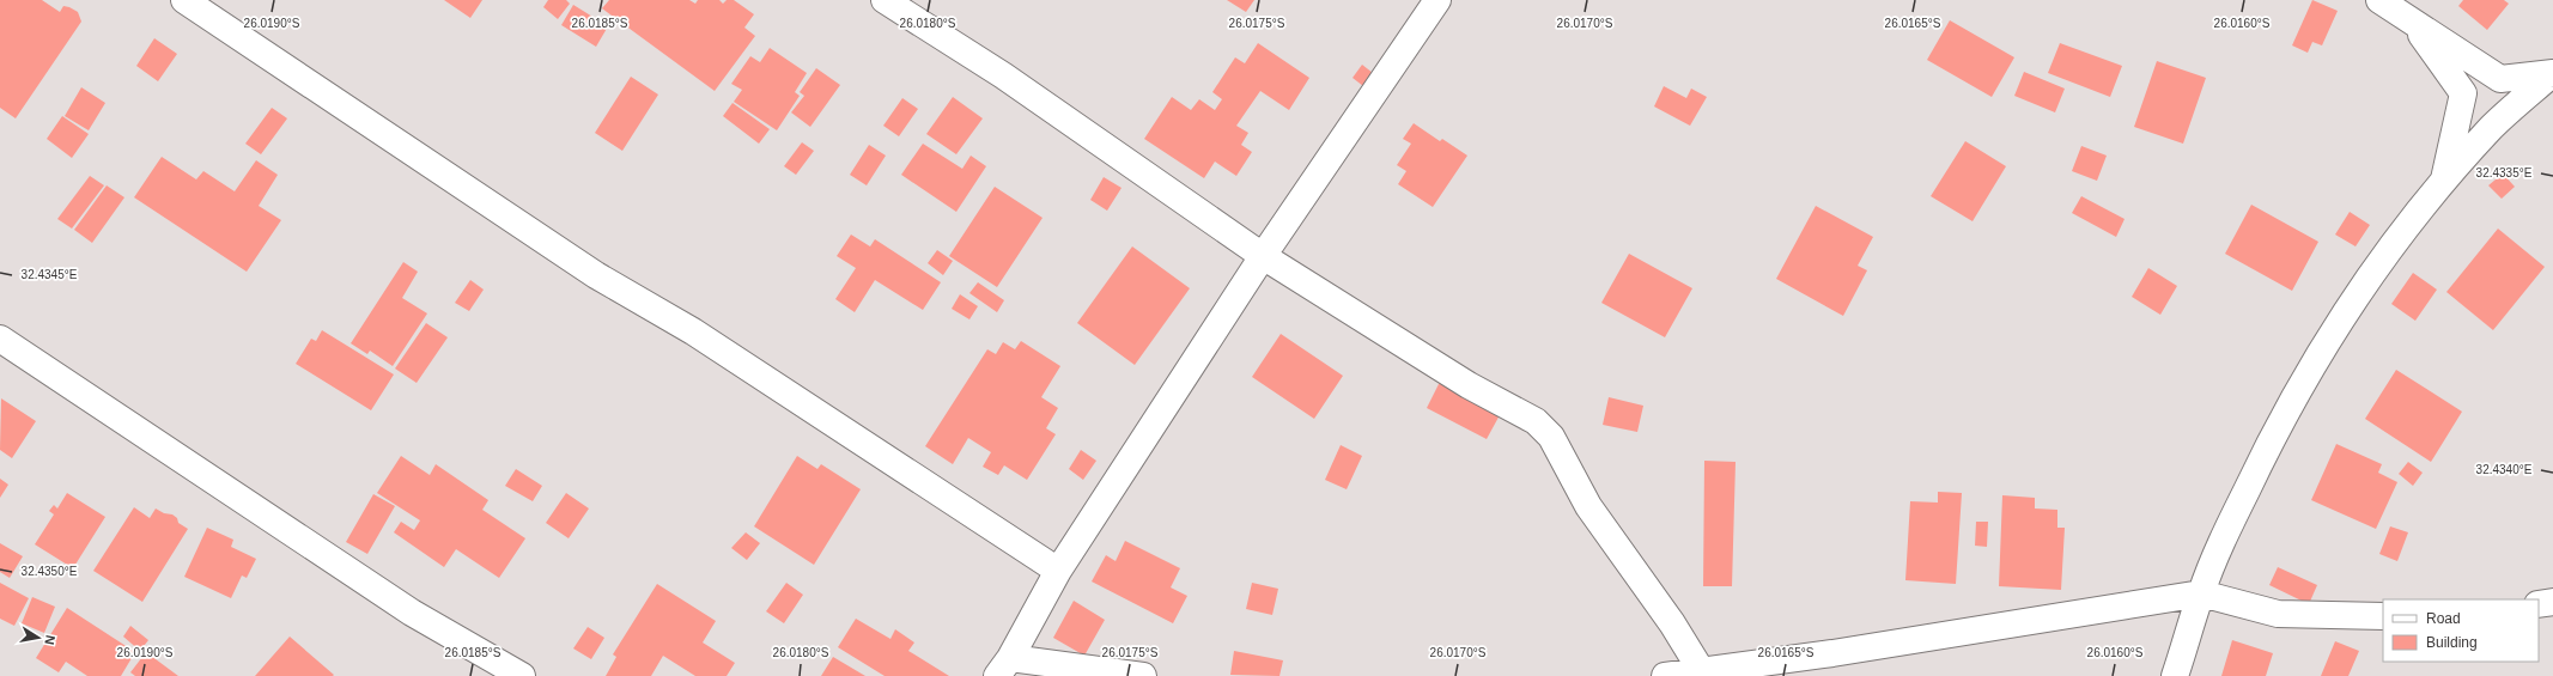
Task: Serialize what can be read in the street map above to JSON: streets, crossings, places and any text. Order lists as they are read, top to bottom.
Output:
{
  "legend": ["Road", "Building"],
  "north": "right",
  "coordinates": [
    "26.0190°S",
    "26.0185°S",
    "26.0180°S",
    "26.0175°S",
    "26.0170°S",
    "26.0165°S",
    "26.0160°S",
    "32.4335°E",
    "32.4345°E",
    "32.4340°E",
    "32.4350°E"
  ]
}
